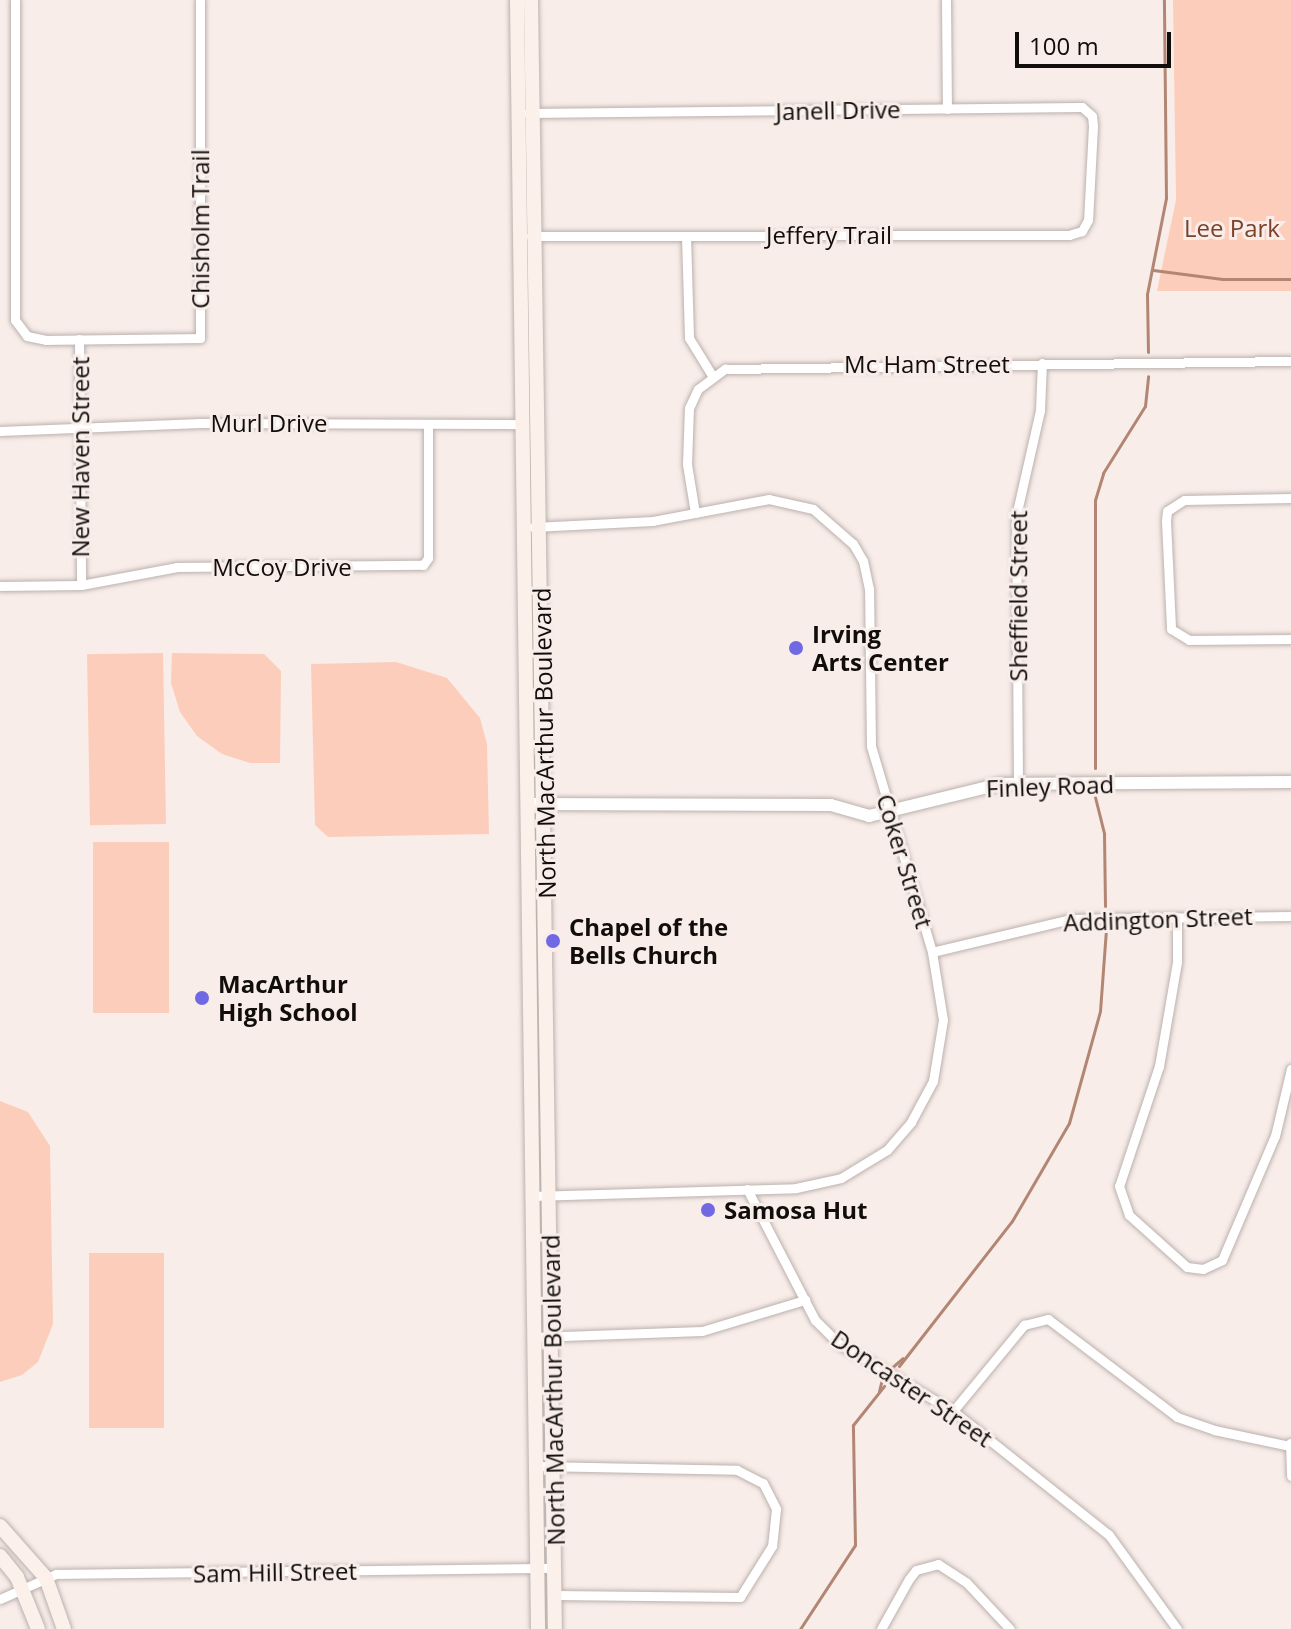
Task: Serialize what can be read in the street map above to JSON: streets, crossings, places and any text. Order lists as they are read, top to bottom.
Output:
{
  "streets": {
    "main road": ["North MacArthur Boulevard"],
    "street": [
      "Janell Drive",
      "Chisholm Trail",
      "Jeffery Trail",
      "Mc Ham Street",
      "Murl Drive",
      "New Haven Street",
      "McCoy Drive",
      "Sheffield Street",
      "Finley Road",
      "Coker Street",
      "Addington Street",
      "Doncaster Street",
      "Sam Hill Street"
    ]
  },
  "crossings": [
    ["Janell Drive", "Jeffery Trail"],
    ["Janell Drive", "North MacArthur Boulevard"],
    ["Chisholm Trail", "New Haven Street"],
    ["Jeffery Trail", "North MacArthur Boulevard"],
    ["Mc Ham Street", "Sheffield Street"],
    ["Murl Drive", "New Haven Street"],
    ["Murl Drive", "McCoy Drive"],
    ["Murl Drive", "North MacArthur Boulevard"],
    ["New Haven Street", "McCoy Drive"],
    ["Sheffield Street", "Finley Road"],
    ["North MacArthur Boulevard", "Finley Road"],
    ["North MacArthur Boulevard", "Coker Street"],
    ["North MacArthur Boulevard", "Sam Hill Street"],
    ["Finley Road", "Coker Street"],
    ["Coker Street", "Addington Street"],
    ["Coker Street", "Doncaster Street"]
  ],
  "parks": ["Lee Park"],
  "places": [
    "Irving Arts Center",
    "Chapel of the Bells Church",
    "MacArthur High School",
    "Samosa Hut"
  ],
  "scale_bar": "100 m"
}
